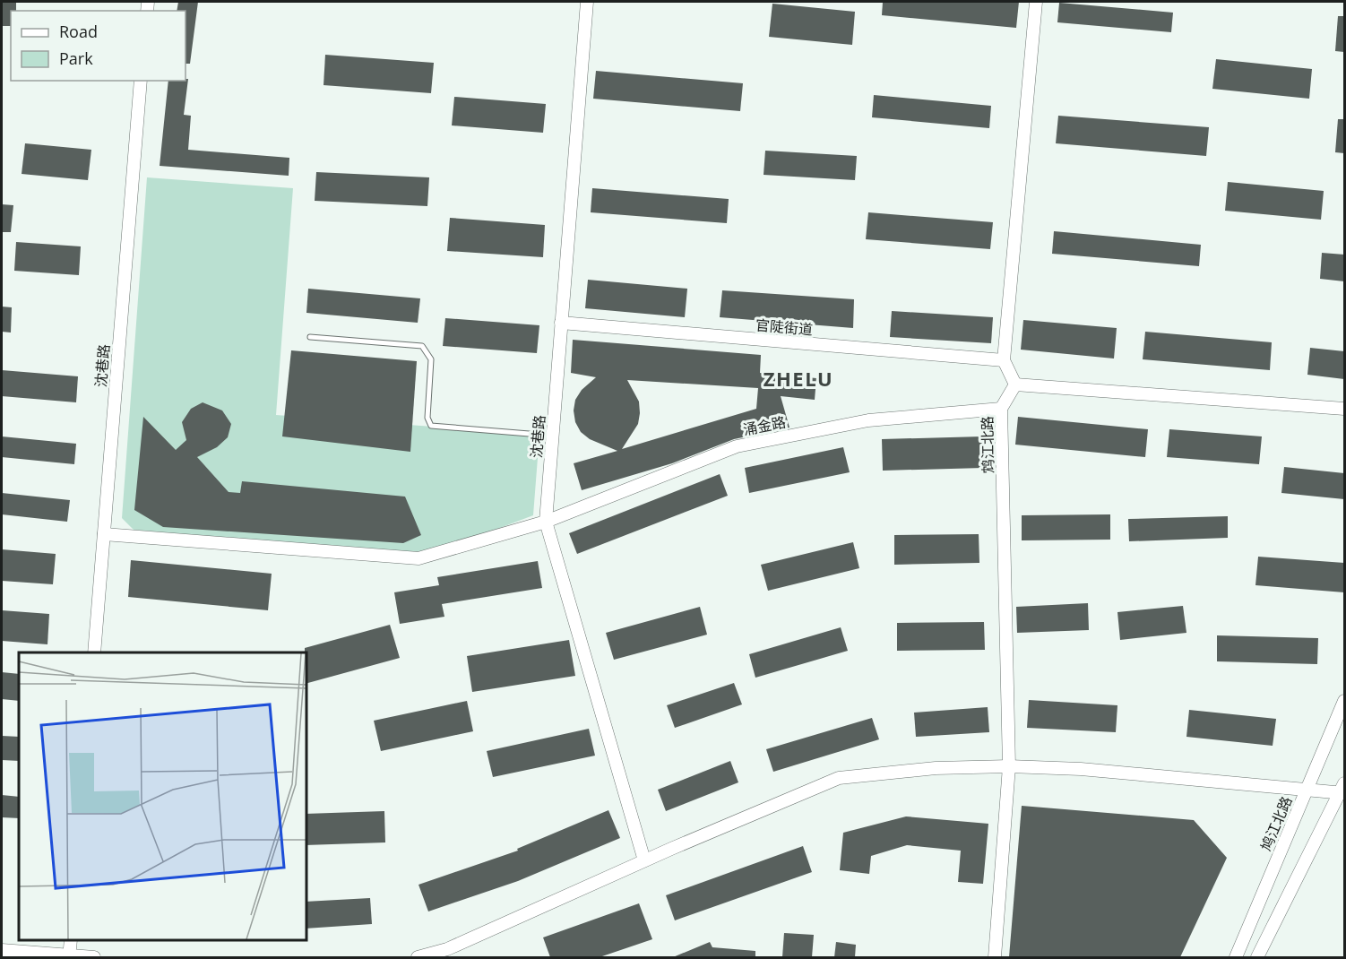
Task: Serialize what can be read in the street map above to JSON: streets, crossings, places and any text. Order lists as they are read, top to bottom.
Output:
{
  "streets": {
    "street": [
      "官陡街道",
      "沈巷路",
      "涌金路",
      "鸩江北路",
      "鸠江北路"
    ]
  },
  "crossings": [
    ["官陡街道", "沈巷路"],
    ["沈巷路", "涌金路"],
    ["涌金路", "鸩江北路"]
  ],
  "districts": ["ZHELU"],
  "legend": ["Road", "Park"]
}
